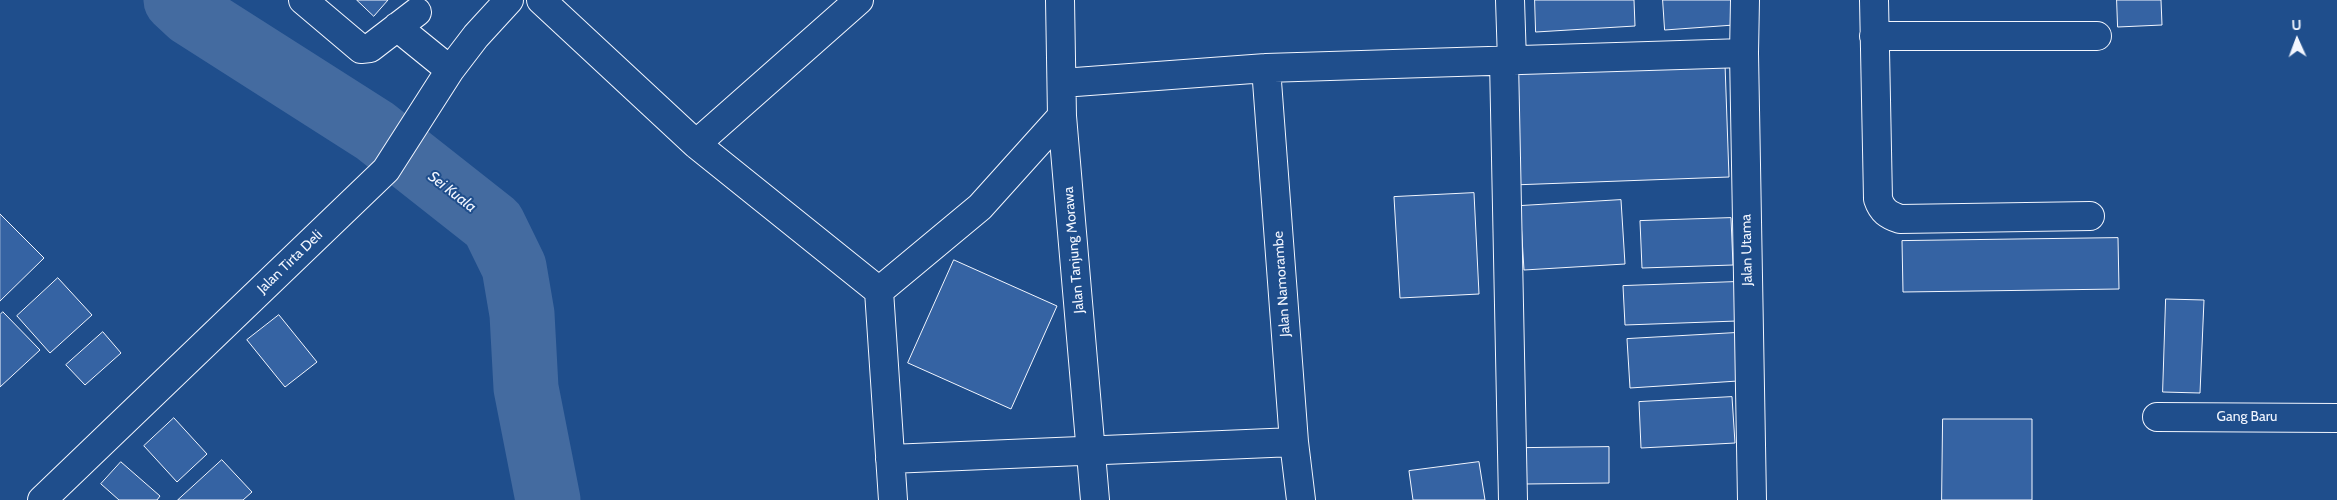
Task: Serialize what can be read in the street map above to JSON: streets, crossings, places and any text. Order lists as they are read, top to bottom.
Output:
{
  "streets": {
    "street": [
      "Jalan Tanjung Morawa",
      "Jalan Utama",
      "Jalan Tirta Deli",
      "Jalan Namorambe",
      "Gang Baru"
    ]
  },
  "water": ["Sei Kuala"],
  "north": "top"
}
